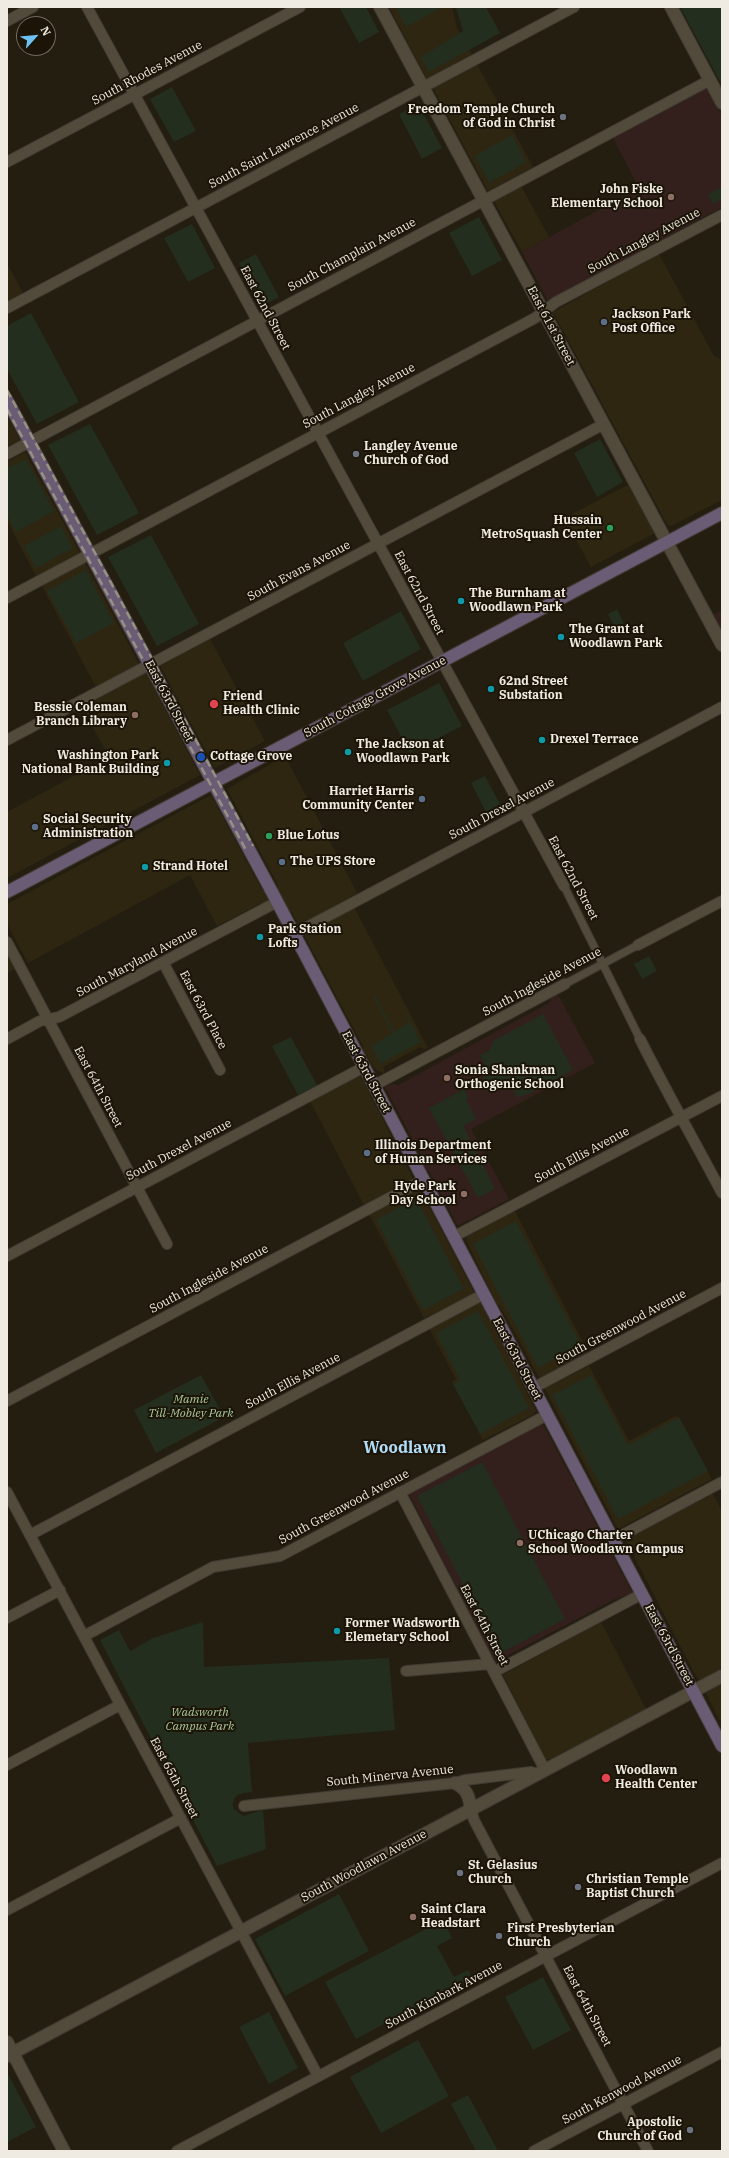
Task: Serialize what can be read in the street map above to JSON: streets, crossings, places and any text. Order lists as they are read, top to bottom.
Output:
{
  "streets": {
    "main road": ["South Cottage Grove Avenue", "East 63rd Street"],
    "street": [
      "South Rhodes Avenue",
      "South Saint Lawrence Avenue",
      "South Langley Avenue",
      "South Champlain Avenue",
      "East 62nd Street",
      "East 61st Street",
      "South Evans Avenue",
      "South Drexel Avenue",
      "South Maryland Avenue",
      "South Ingleside Avenue",
      "East 63rd Place",
      "East 64th Street",
      "South Ellis Avenue",
      "South Greenwood Avenue",
      "South Minerva Avenue",
      "East 65th Street",
      "South Woodlawn Avenue",
      "South Kimbark Avenue",
      "South Kenwood Avenue"
    ]
  },
  "crossings": [
    ["South Rhodes Avenue", "East 62nd Street"],
    ["South Saint Lawrence Avenue", "East 62nd Street"],
    ["South Saint Lawrence Avenue", "East 61st Street"],
    ["South Langley Avenue", "East 62nd Street"],
    ["South Langley Avenue", "East 61st Street"],
    ["South Langley Avenue", "East 63rd Street"],
    ["South Champlain Avenue", "East 62nd Street"],
    ["South Champlain Avenue", "East 61st Street"],
    ["South Champlain Avenue", "East 63rd Street"],
    ["East 62nd Street", "South Evans Avenue"],
    ["East 62nd Street", "South Cottage Grove Avenue"],
    ["East 62nd Street", "South Drexel Avenue"],
    ["East 62nd Street", "South Ingleside Avenue"],
    ["East 62nd Street", "South Ellis Avenue"],
    ["East 61st Street", "South Evans Avenue"],
    ["East 61st Street", "South Cottage Grove Avenue"],
    ["South Evans Avenue", "East 63rd Street"],
    ["South Cottage Grove Avenue", "East 63rd Street"],
    ["East 63rd Street", "South Drexel Avenue"],
    ["East 63rd Street", "South Maryland Avenue"],
    ["East 63rd Street", "South Ingleside Avenue"],
    ["East 63rd Street", "South Ellis Avenue"],
    ["East 63rd Street", "South Greenwood Avenue"],
    ["East 63rd Street", "South Woodlawn Avenue"],
    ["South Drexel Avenue", "East 64th Street"],
    ["South Maryland Avenue", "East 63rd Place"],
    ["South Maryland Avenue", "East 64th Street"],
    ["East 64th Street", "South Greenwood Avenue"],
    ["East 64th Street", "South Minerva Avenue"],
    ["East 64th Street", "South Woodlawn Avenue"],
    ["East 64th Street", "South Kimbark Avenue"],
    ["East 64th Street", "South Kenwood Avenue"],
    ["South Ellis Avenue", "East 65th Street"],
    ["South Greenwood Avenue", "East 65th Street"],
    ["South Minerva Avenue", "South Woodlawn Avenue"],
    ["East 65th Street", "South Woodlawn Avenue"],
    ["East 65th Street", "South Kimbark Avenue"]
  ],
  "districts": ["Woodlawn"],
  "parks": ["Mamie Till-Mobley Park", "Wadsworth Campus Park"],
  "places": [
    "Freedom Temple Church of God in Christ",
    "John Fiske Elementary School",
    "Jackson Park Post Office",
    "Langley Avenue Church of God",
    "Hussain MetroSquash Center",
    "The Burnham at Woodlawn Park",
    "The Grant at Woodlawn Park",
    "62nd Street Substation",
    "Friend Health Clinic",
    "Bessie Coleman Branch Library",
    "Drexel Terrace",
    "The Jackson at Woodlawn Park",
    "Cottage Grove",
    "Washington Park National Bank Building",
    "Harriet Harris Community Center",
    "Social Security Administration",
    "Blue Lotus",
    "The UPS Store",
    "Strand Hotel",
    "Park Station Lofts",
    "Sonia Shankman Orthogenic School",
    "Illinois Department of Human Services",
    "Hyde Park Day School",
    "UChicago Charter School Woodlawn Campus",
    "Former Wadsworth Elemetary School",
    "Woodlawn Health Center",
    "St. Gelasius Church",
    "Christian Temple Baptist Church",
    "Saint Clara Headstart",
    "First Presbyterian Church",
    "Apostolic Church of God"
  ],
  "north": "top right"
}
